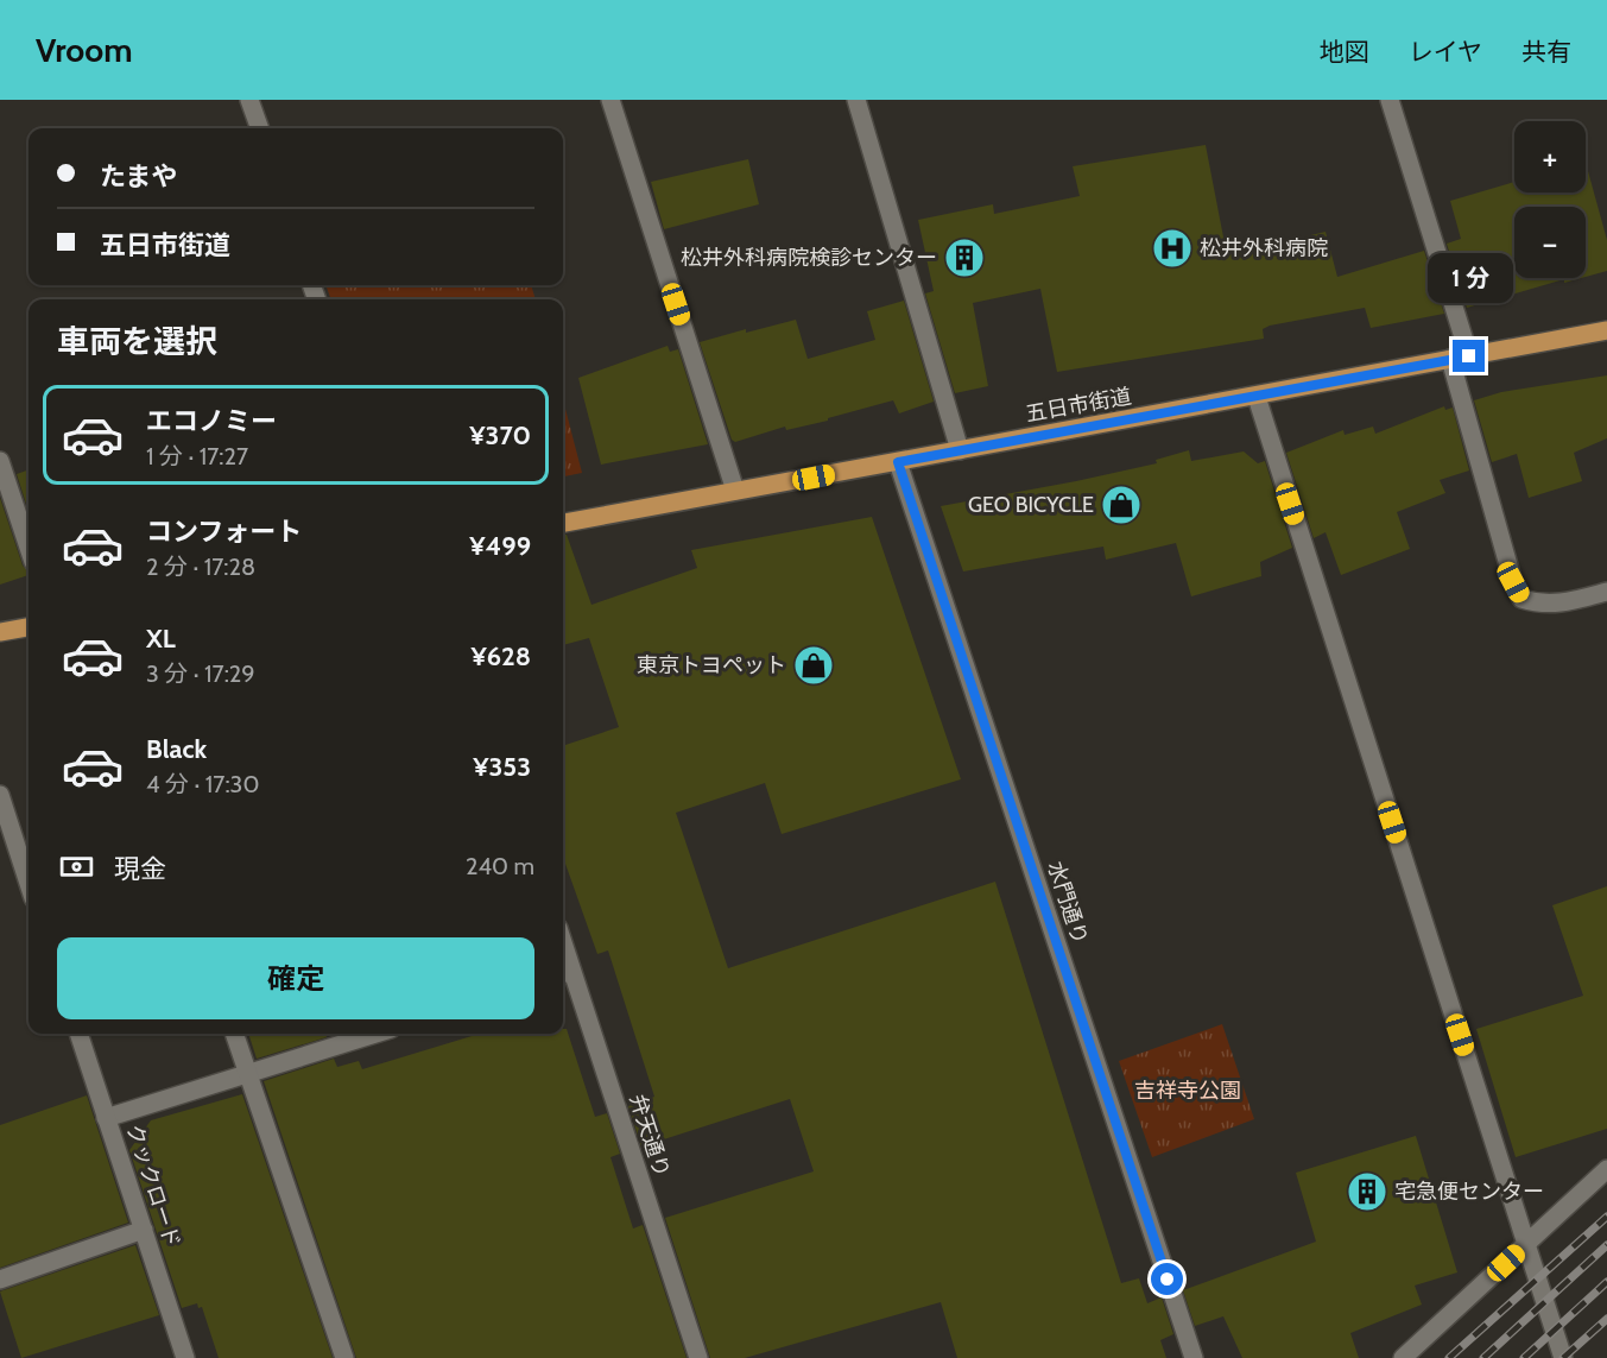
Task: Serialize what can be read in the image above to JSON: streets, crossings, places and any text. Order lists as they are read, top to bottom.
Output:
{
  "streets": {
    "main road": ["五日市街道"],
    "street": ["水門通り", "弁天通り", "クックロード"]
  },
  "crossings": [
    ["五日市街道", "水門通り"]
  ],
  "parks": ["吉祥寺公園"],
  "places": {
    "hospital": ["松井外科病院"],
    "building": ["松井外科病院検診センター", "宅急便センター"],
    "shop": ["GEO BICYCLE", "東京トヨペット"]
  },
  "page": {
    "header": "Vroom",
    "nav": ["地図", "レイヤ", "共有"],
    "map_buttons": ["+", "−"],
    "banner": ["たまや", "五日市街道"],
    "bubble": "1 分",
    "heading": "車両を選択",
    "list": [
      {
        "name": "エコノミー",
        "note": "1 分 · 17:27",
        "value": "¥370"
      },
      {
        "name": "コンフォート",
        "note": "2 分 · 17:28",
        "value": "¥499"
      },
      {
        "name": "XL",
        "note": "3 分 · 17:29",
        "value": "¥628"
      },
      {
        "name": "Black",
        "note": "4 分 · 17:30",
        "value": "¥353"
      }
    ],
    "pay": ["現金", "240 m"],
    "buttons": "確定"
  }
}
